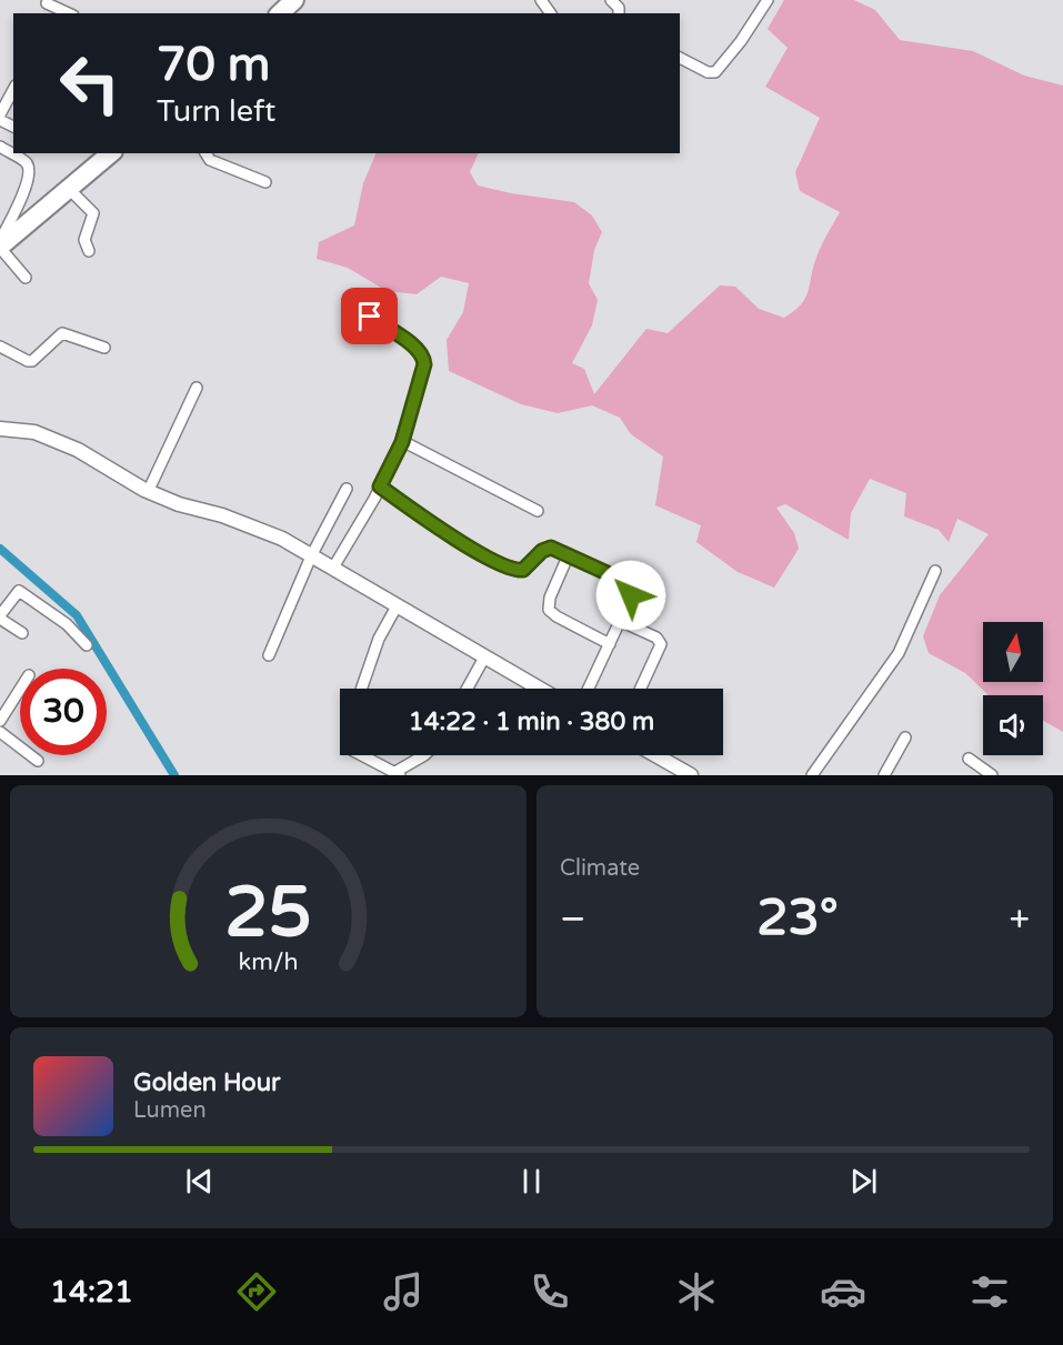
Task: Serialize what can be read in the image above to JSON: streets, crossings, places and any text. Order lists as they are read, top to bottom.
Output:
{
  "north": "top",
  "page": {
    "turn": ["70 m", "Turn left"],
    "limit": "30",
    "trip": "14:22 · 1 min · 380 m",
    "tile": "Climate",
    "heat": ["−", "23°", "+"],
    "song": ["Golden Hour", "Lumen"],
    "tabs": "14:21",
    "gauge": ["25", "km/h"]
  }
}
